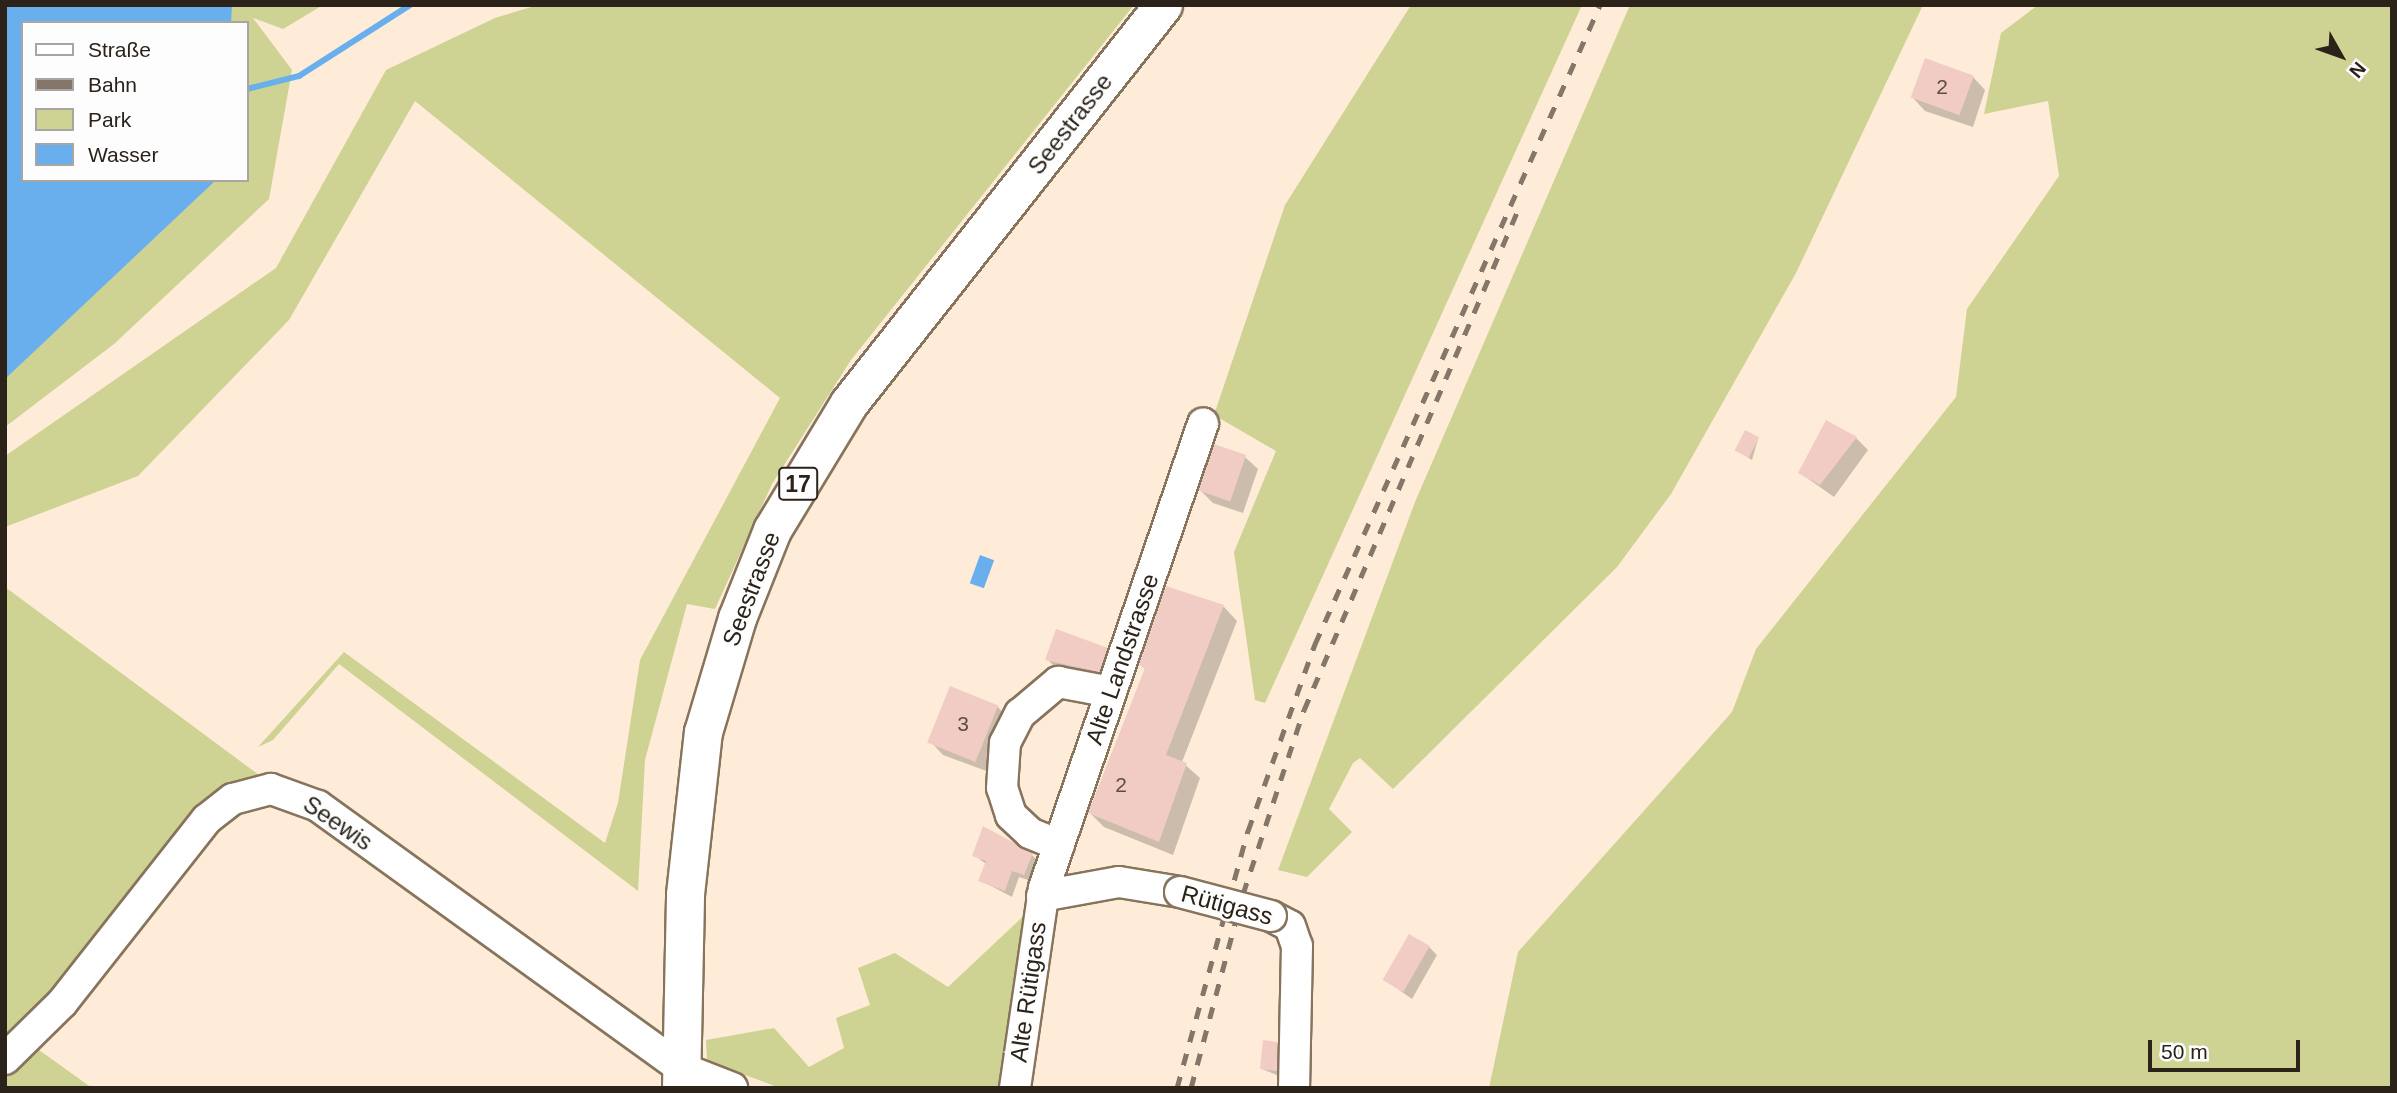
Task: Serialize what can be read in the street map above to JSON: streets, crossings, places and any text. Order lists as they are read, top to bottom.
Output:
{
  "streets": {
    "main road": ["Seestrasse", "17"],
    "street": [
      "Alte Landstrasse",
      "Seewis",
      "Rütigass",
      "Alte Rütigass"
    ]
  },
  "crossings": [
    ["Seestrasse", "Seewis"],
    ["Alte Landstrasse", "Rütigass"],
    ["Alte Landstrasse", "Alte Rütigass"],
    ["Rütigass", "Alte Rütigass"]
  ],
  "house_numbers": ["2", "3", "2"],
  "legend": [
    "Straße",
    "Bahn",
    "Park",
    "Wasser"
  ],
  "scale_bar": "50 m",
  "north": "bottom right"
}
